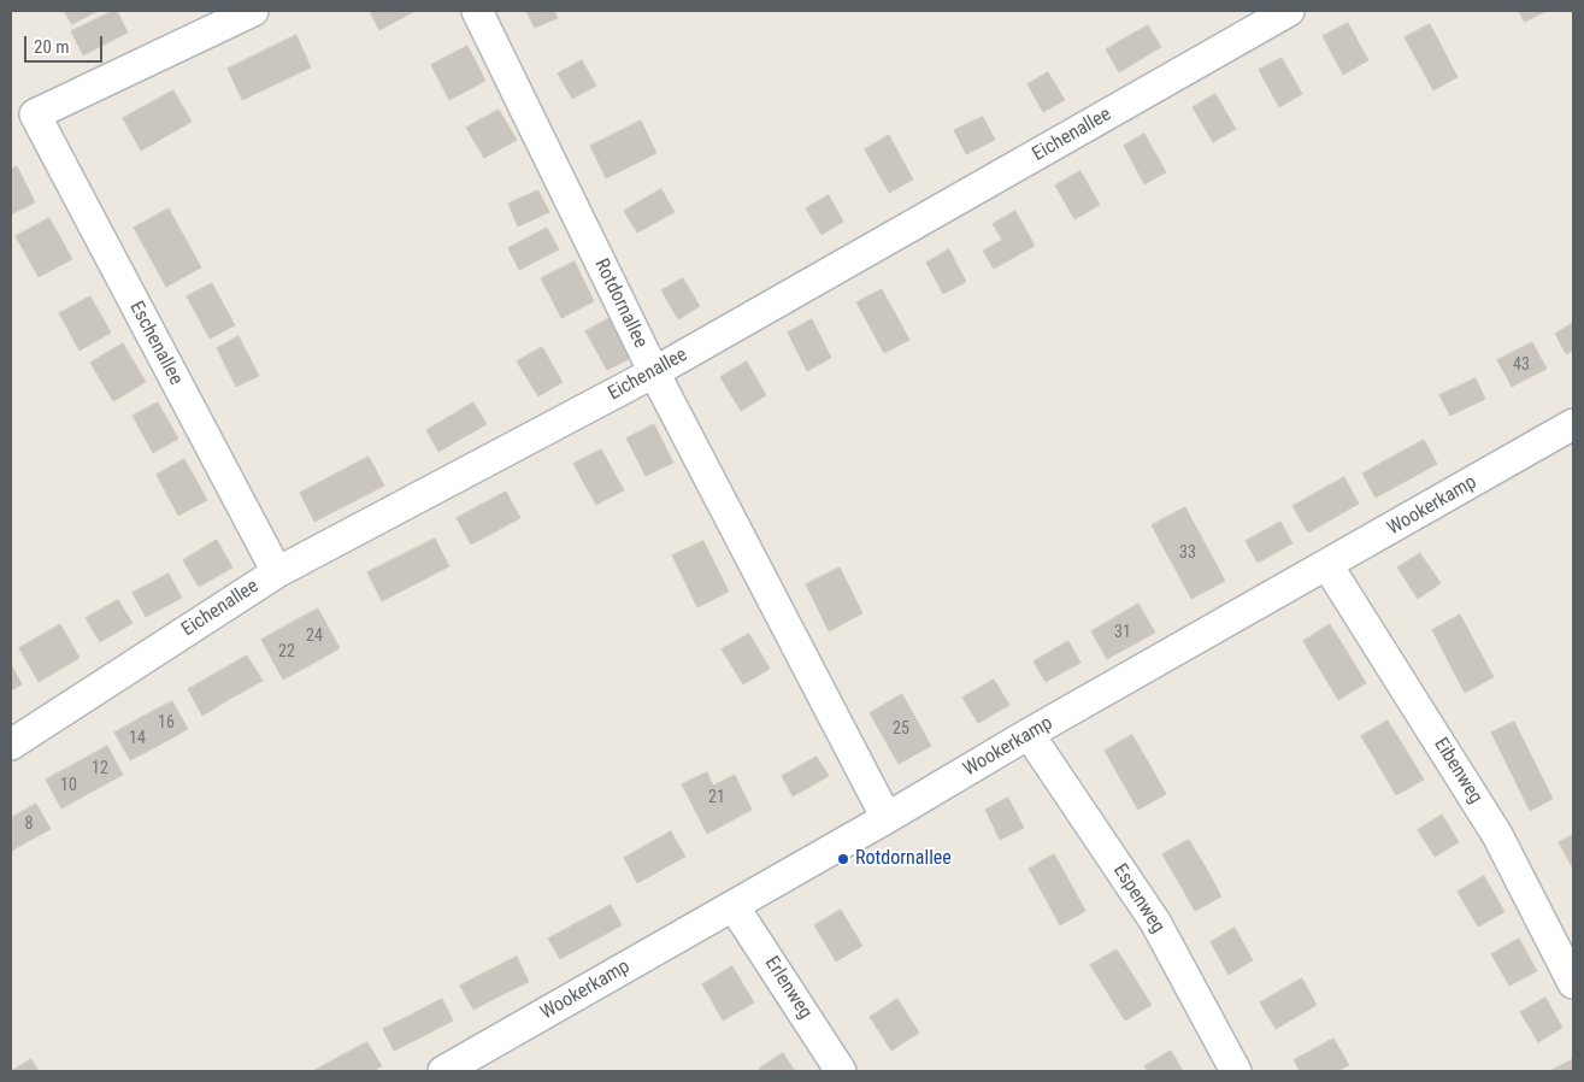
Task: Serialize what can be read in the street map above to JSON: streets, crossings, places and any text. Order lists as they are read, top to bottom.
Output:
{
  "streets": {
    "street": [
      "Eichenallee",
      "Rotdornallee",
      "Eschenallee",
      "Wookerkamp",
      "Eibenweg",
      "Espenweg",
      "Erlenweg"
    ]
  },
  "crossings": [
    ["Eichenallee", "Rotdornallee"],
    ["Eichenallee", "Eschenallee"],
    ["Rotdornallee", "Wookerkamp"],
    ["Wookerkamp", "Eibenweg"],
    ["Wookerkamp", "Espenweg"],
    ["Wookerkamp", "Erlenweg"]
  ],
  "places": ["Rotdornallee"],
  "house_numbers": [
    "43",
    "33",
    "31",
    "24",
    "22",
    "16",
    "25",
    "14",
    "12",
    "10",
    "21",
    "8"
  ],
  "scale_bar": "20 m"
}
